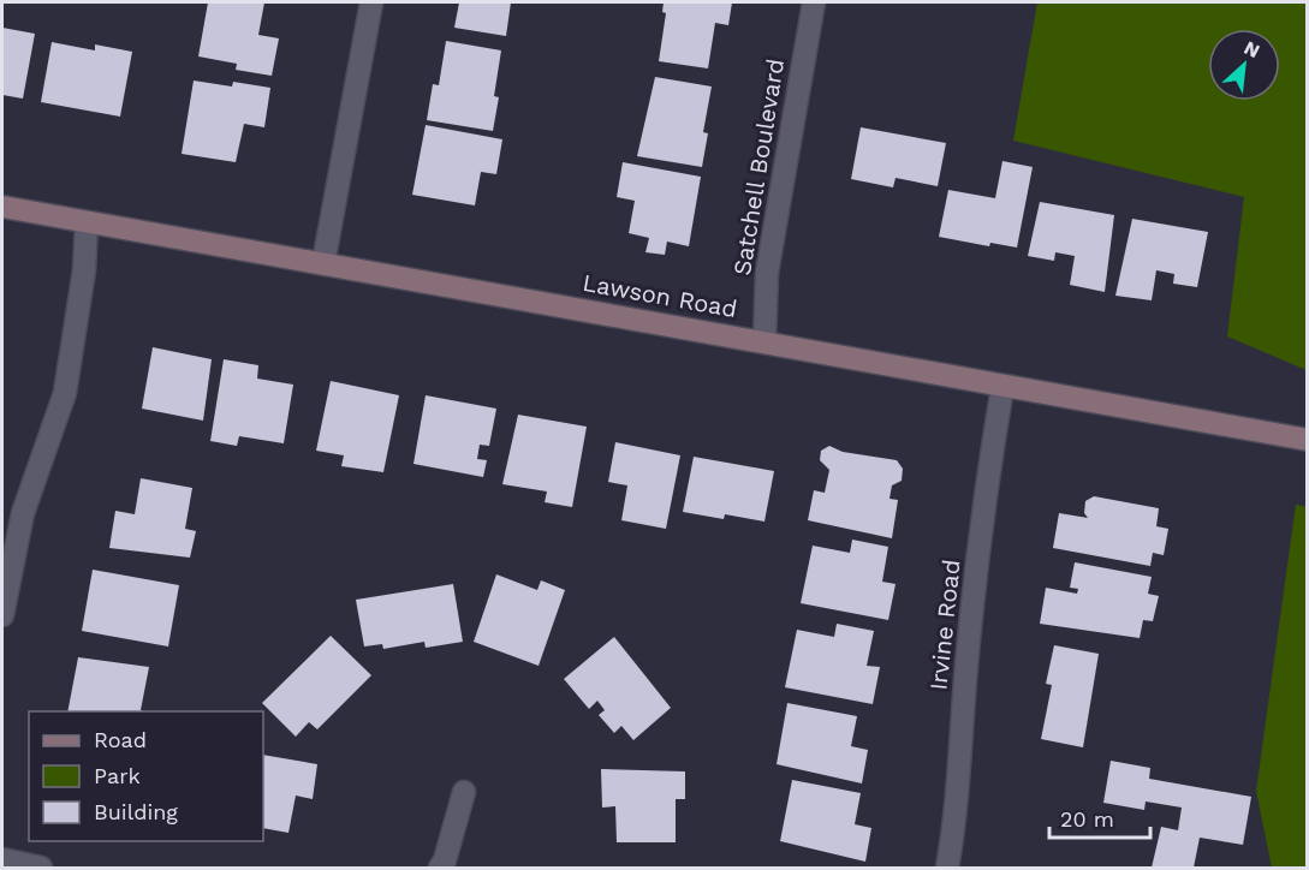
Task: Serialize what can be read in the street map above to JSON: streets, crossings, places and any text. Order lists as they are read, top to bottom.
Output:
{
  "streets": {
    "street": ["Satchell Boulevard", "Lawson Road", "Irvine Road"]
  },
  "crossings": [
    ["Satchell Boulevard", "Lawson Road"],
    ["Lawson Road", "Irvine Road"]
  ],
  "legend": ["Road", "Park", "Building"],
  "scale_bar": "20 m",
  "north": "top right"
}
